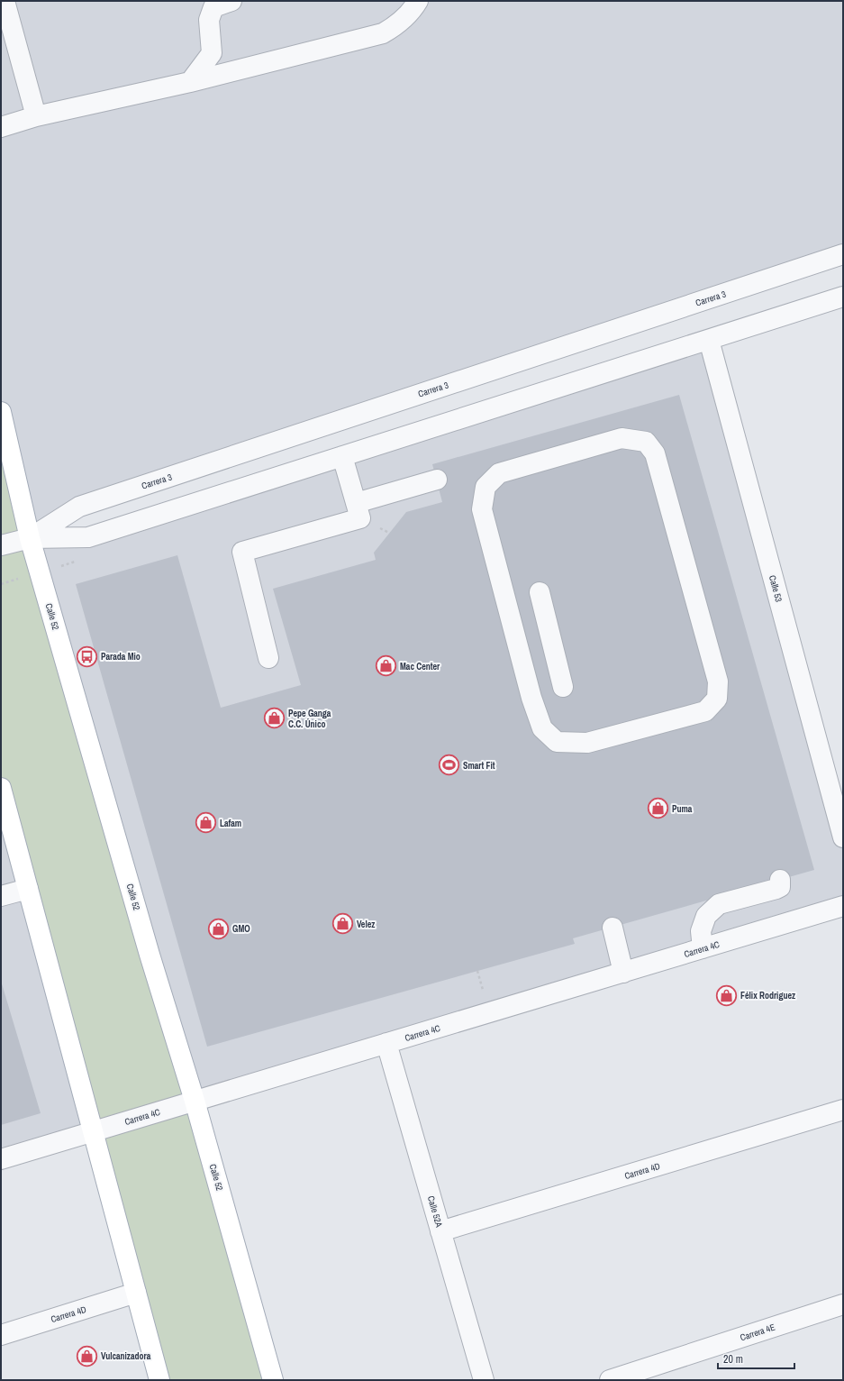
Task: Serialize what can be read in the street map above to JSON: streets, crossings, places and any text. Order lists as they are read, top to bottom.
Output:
{
  "streets": {
    "main road": ["Calle 52"],
    "street": [
      "Carrera 3",
      "Calle 53",
      "Carrera 4C",
      "Carrera 4D",
      "Calle 52A",
      "Carrera 4E"
    ]
  },
  "crossings": [
    ["Carrera 3", "Calle 53"],
    ["Carrera 3", "Calle 52"],
    ["Calle 52", "Carrera 4C"],
    ["Carrera 4C", "Calle 52A"],
    ["Carrera 4D", "Calle 52A"]
  ],
  "places": {
    "bus stop": ["Parada Mio"],
    "shop": [
      "Mac Center",
      "Pepe Ganga C.C. Único",
      "Puma",
      "Lafam",
      "Velez",
      "GMO",
      "Félix Rodriguez",
      "Vulcanizadora"
    ],
    "sports": ["Smart Fit"]
  },
  "scale_bar": "20 m"
}
